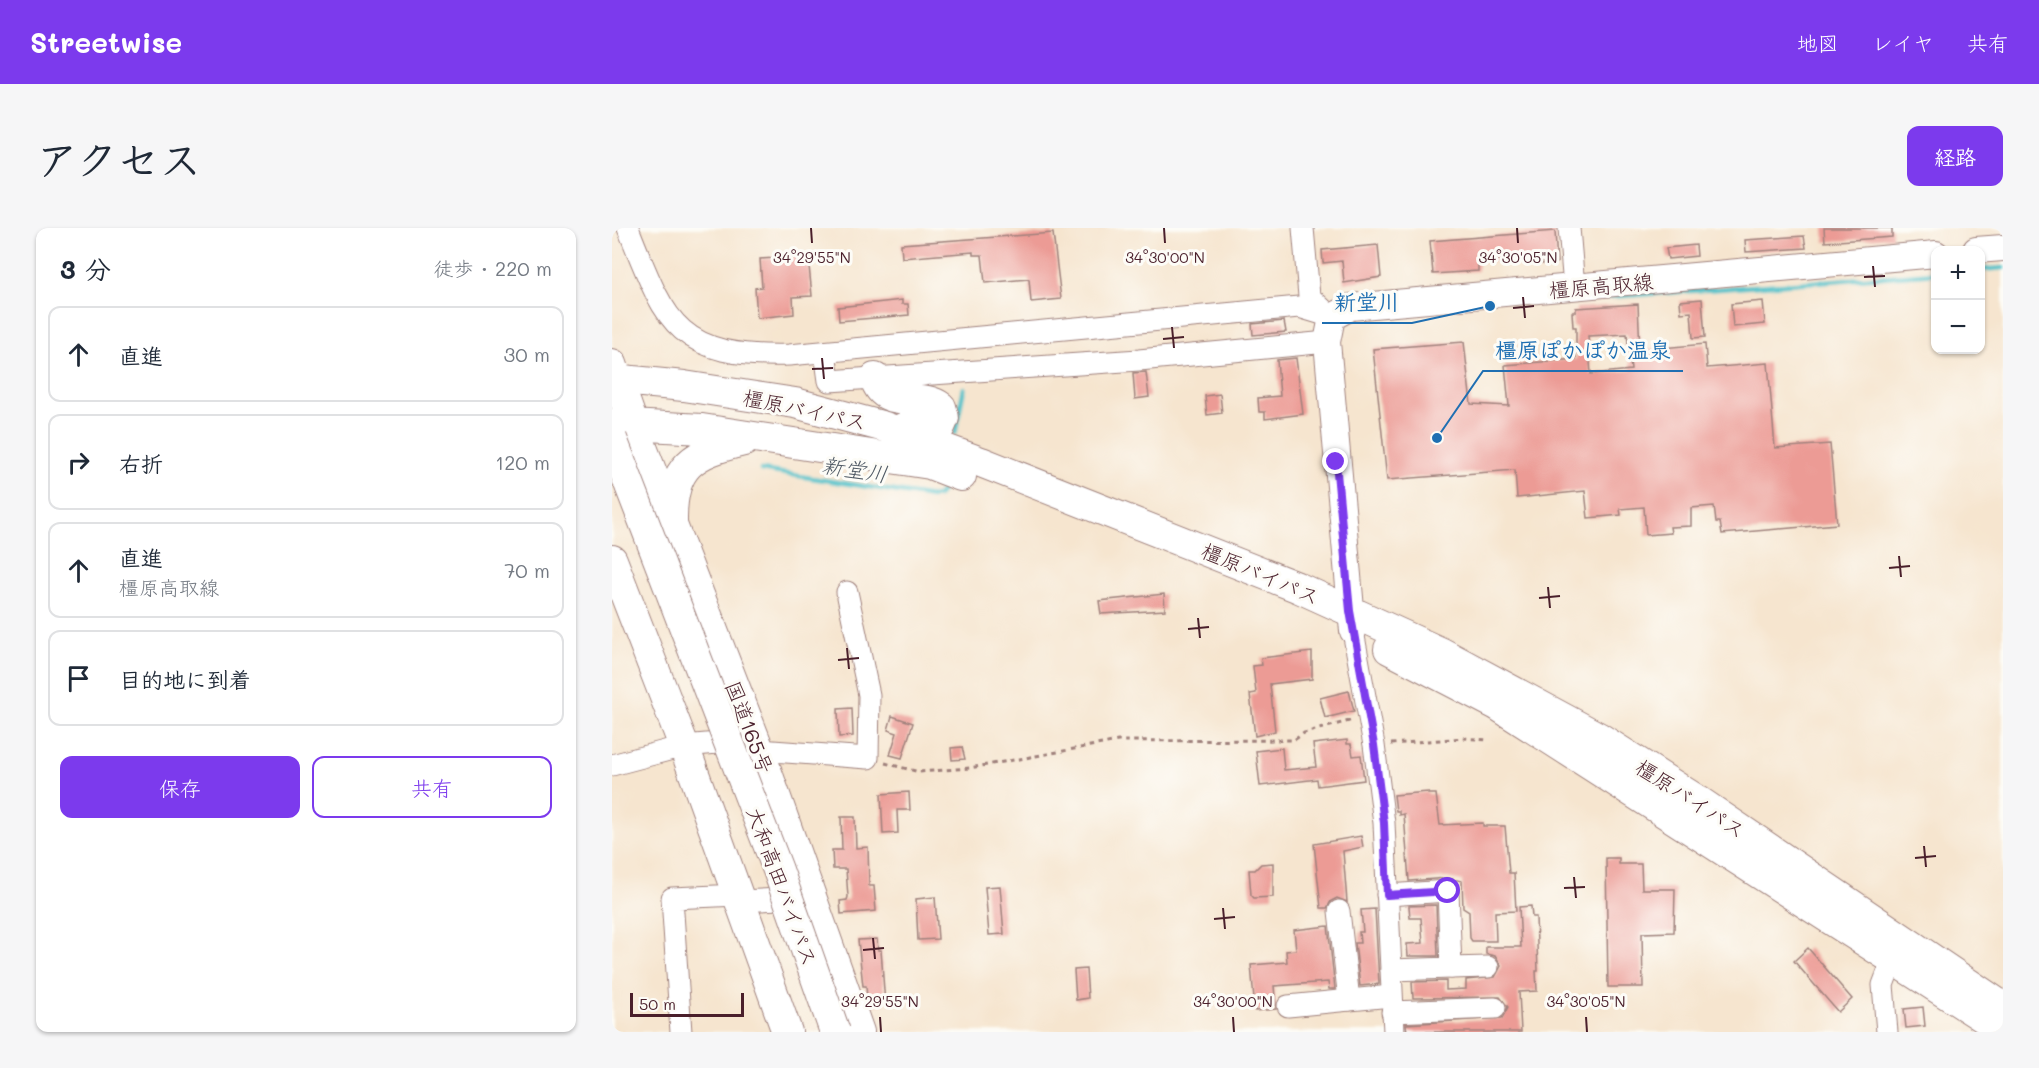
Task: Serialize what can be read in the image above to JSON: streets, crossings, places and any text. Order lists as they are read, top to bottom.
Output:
{
  "streets": {
    "highway": ["橿原バイパス", "国道165号", "大和高田バイパス"],
    "main road": ["橿原高取線"]
  },
  "crossings": [
    ["橿原バイパス", "国道165号"],
    ["橿原バイパス", "大和高田バイパス"],
    ["国道165号", "大和高田バイパス"]
  ],
  "water": ["新堂川"],
  "places": ["新堂川", "橿原ぽかぽか温泉"],
  "scale_bar": "50 m",
  "page": {
    "header": "Streetwise",
    "nav": ["地図", "レイヤ", "共有"],
    "title": "アクセス",
    "buttons": [
      "経路",
      ["保存", "共有"]
    ],
    "heading": ["3 分", "徒歩 · 220 m"],
    "map_buttons": ["+", "−"],
    "list": [
      ["直進", "30 m"],
      ["右折", "120 m"],
      ["直進", "橿原高取線", "70 m"],
      "目的地に到着"
    ],
    "scale": "50 m"
  },
  "coordinates": ["34°29'55\"N", "34°30'00\"N", "34°30'05\"N"]
}
